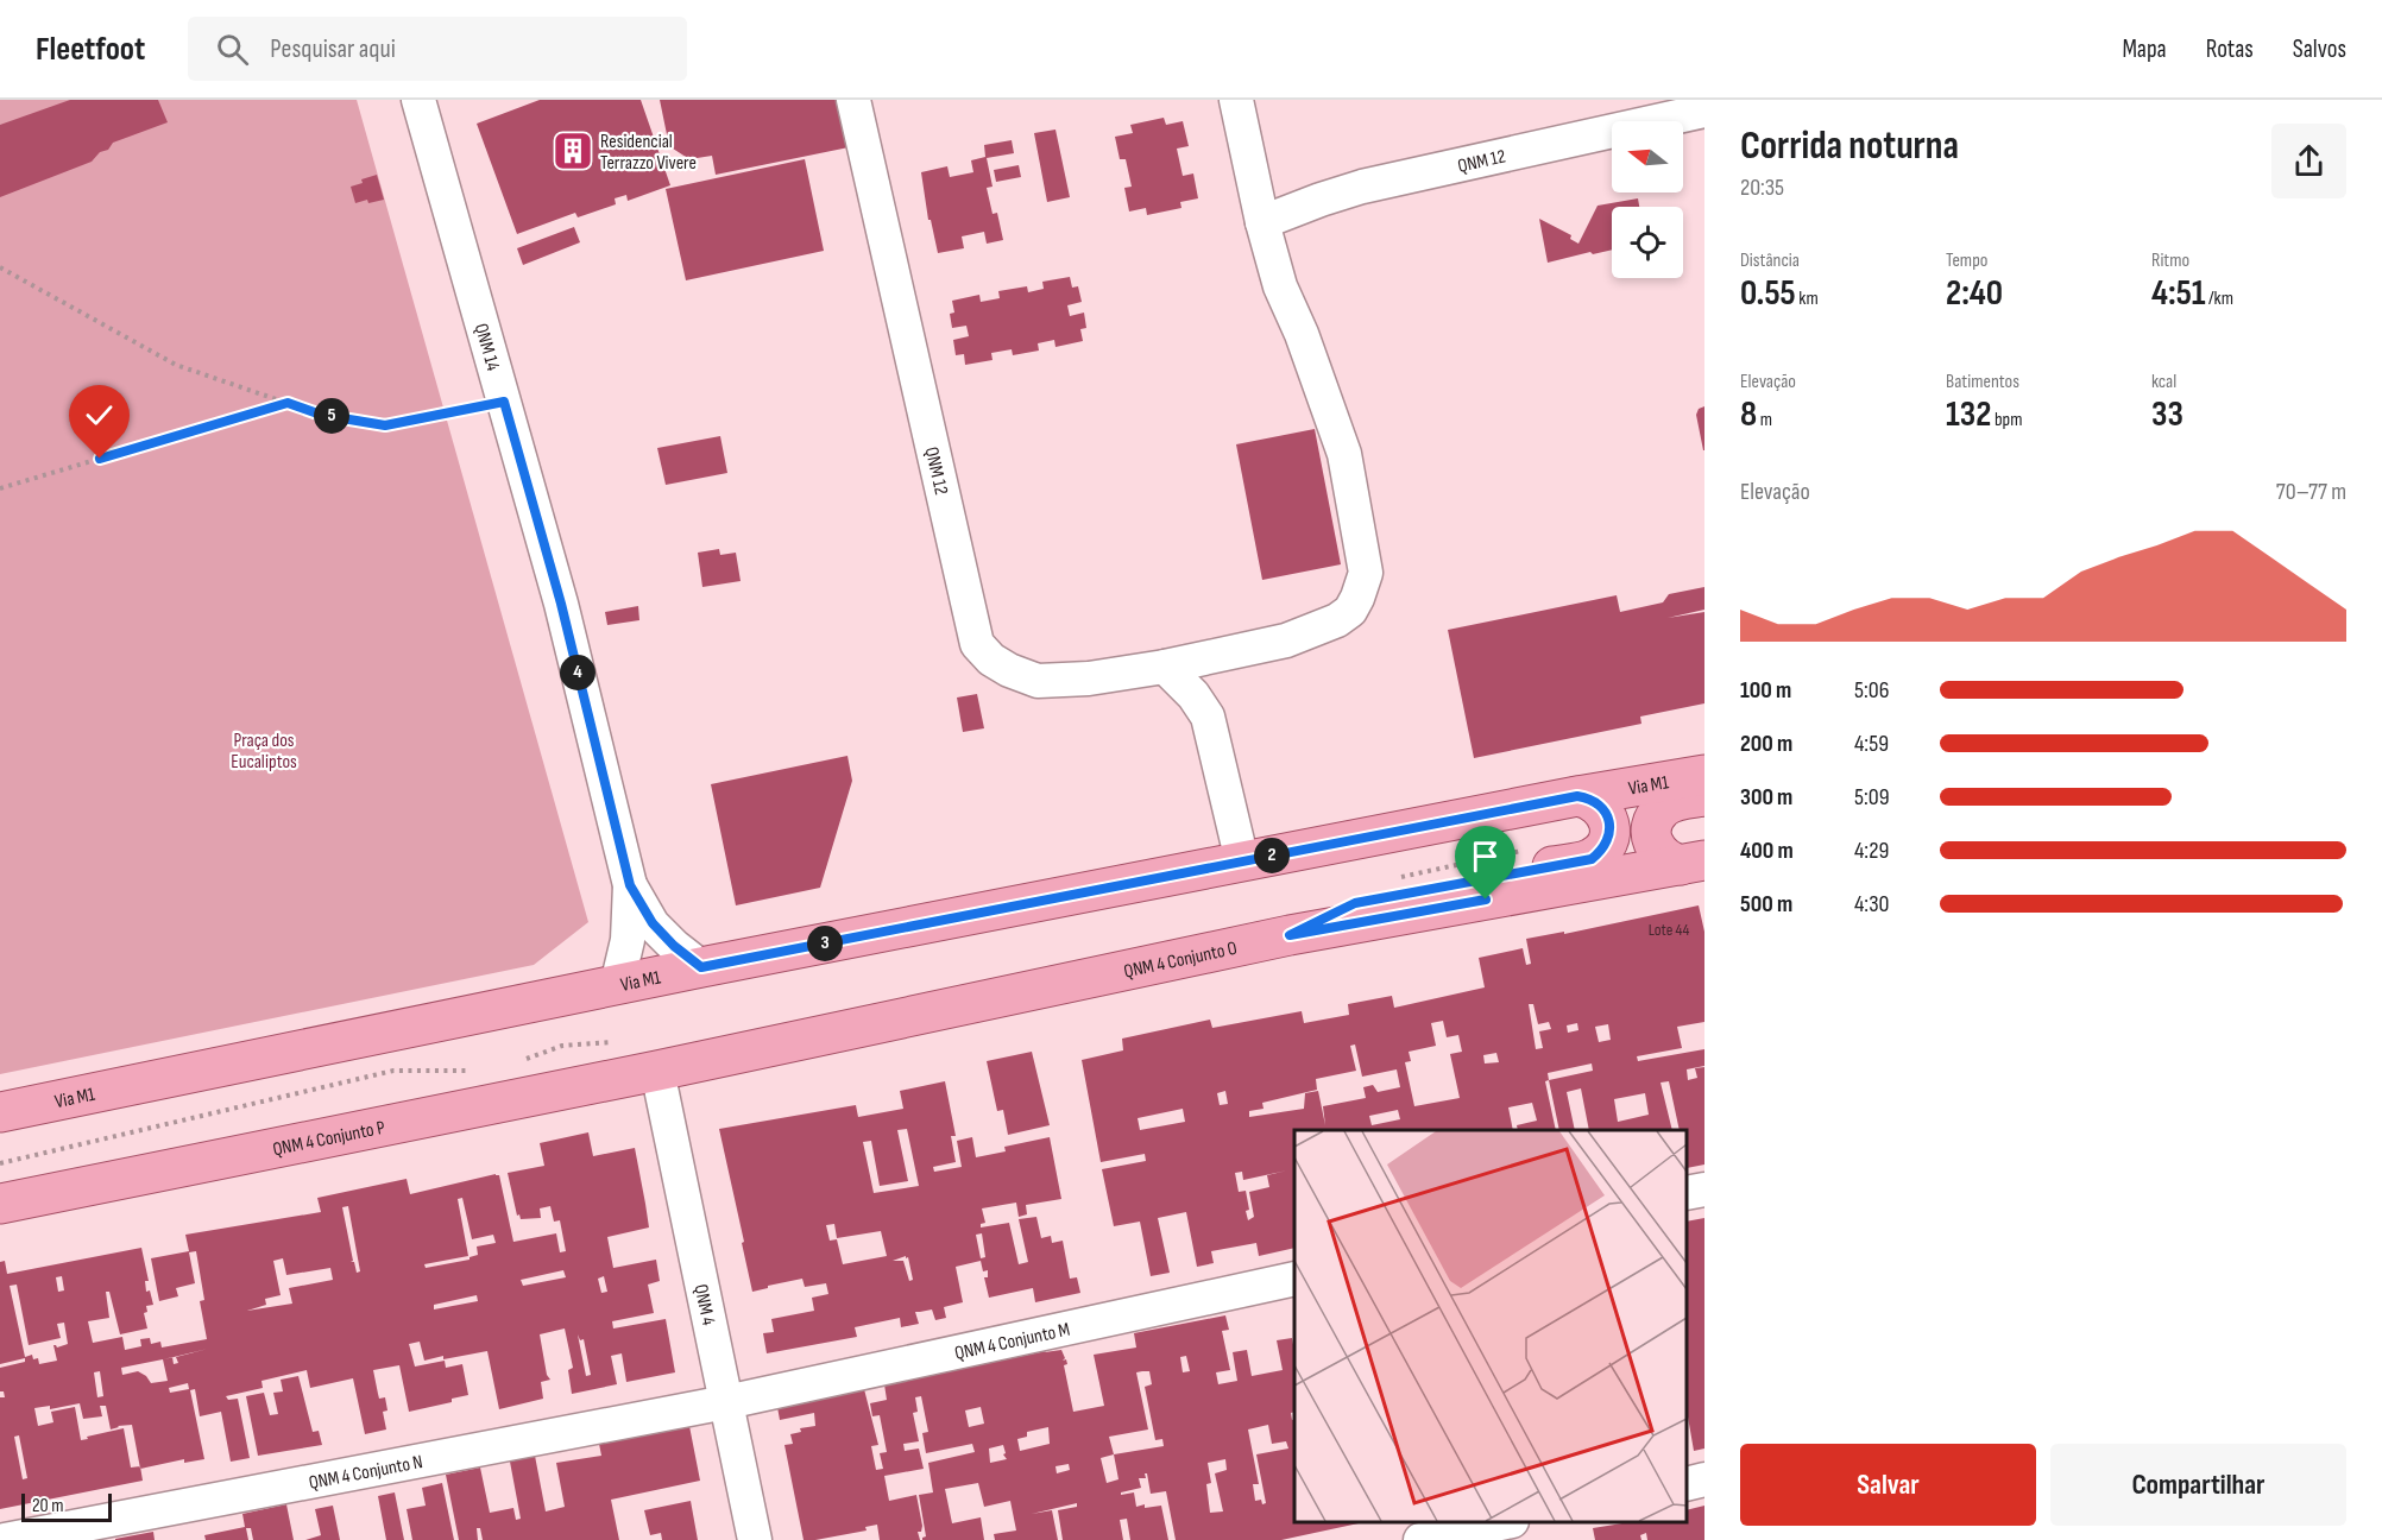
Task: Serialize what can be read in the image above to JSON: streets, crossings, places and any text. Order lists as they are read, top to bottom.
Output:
{
  "streets": {
    "main road": ["Via M1", "QNM 4 Conjunto O", "QNM 4 Conjunto P"],
    "street": [
      "QNM 12",
      "QNM 14",
      "QNM 4",
      "QNM 4 Conjunto M",
      "QNM 4 Conjunto N"
    ]
  },
  "crossings": [
    ["QNM 14", "Via M1"],
    ["QNM 4 Conjunto O", "QNM 4 Conjunto P"],
    ["QNM 4 Conjunto O", "QNM 4"],
    ["QNM 4 Conjunto P", "QNM 4"],
    ["QNM 4", "QNM 4 Conjunto M"],
    ["QNM 4", "QNM 4 Conjunto N"],
    ["QNM 4 Conjunto M", "QNM 4 Conjunto N"]
  ],
  "parks": ["Praça dos Eucaliptos"],
  "places": {
    "building": ["Residencial Terrazzo Vivere"]
  },
  "house_numbers": ["Lote 44"],
  "scale_bar": "20 m",
  "north": "left",
  "page": {
    "header": "Fleetfoot",
    "search": "Pesquisar aqui",
    "nav": ["Mapa", "Rotas", "Salvos"],
    "heading": ["Corrida noturna", "20:35"],
    "stats": [
      ["Distância", "0.55 km"],
      ["Tempo", "2:40"],
      ["Ritmo", "4:51 /km"],
      ["Elevação", "8 m"],
      ["Batimentos", "132 bpm"],
      ["kcal", "33"]
    ],
    "pins": [
      "5",
      "4",
      "2",
      "3"
    ],
    "chart": ["Elevação", "70–77 m"],
    "list": [
      {
        "name": "100 m",
        "note": "5:06"
      },
      {
        "name": "200 m",
        "note": "4:59"
      },
      {
        "name": "300 m",
        "note": "5:09"
      },
      {
        "name": "400 m",
        "note": "4:29"
      },
      {
        "name": "500 m",
        "note": "4:30"
      }
    ],
    "buttons": ["Salvar", "Compartilhar"],
    "scale": "20 m"
  }
}
